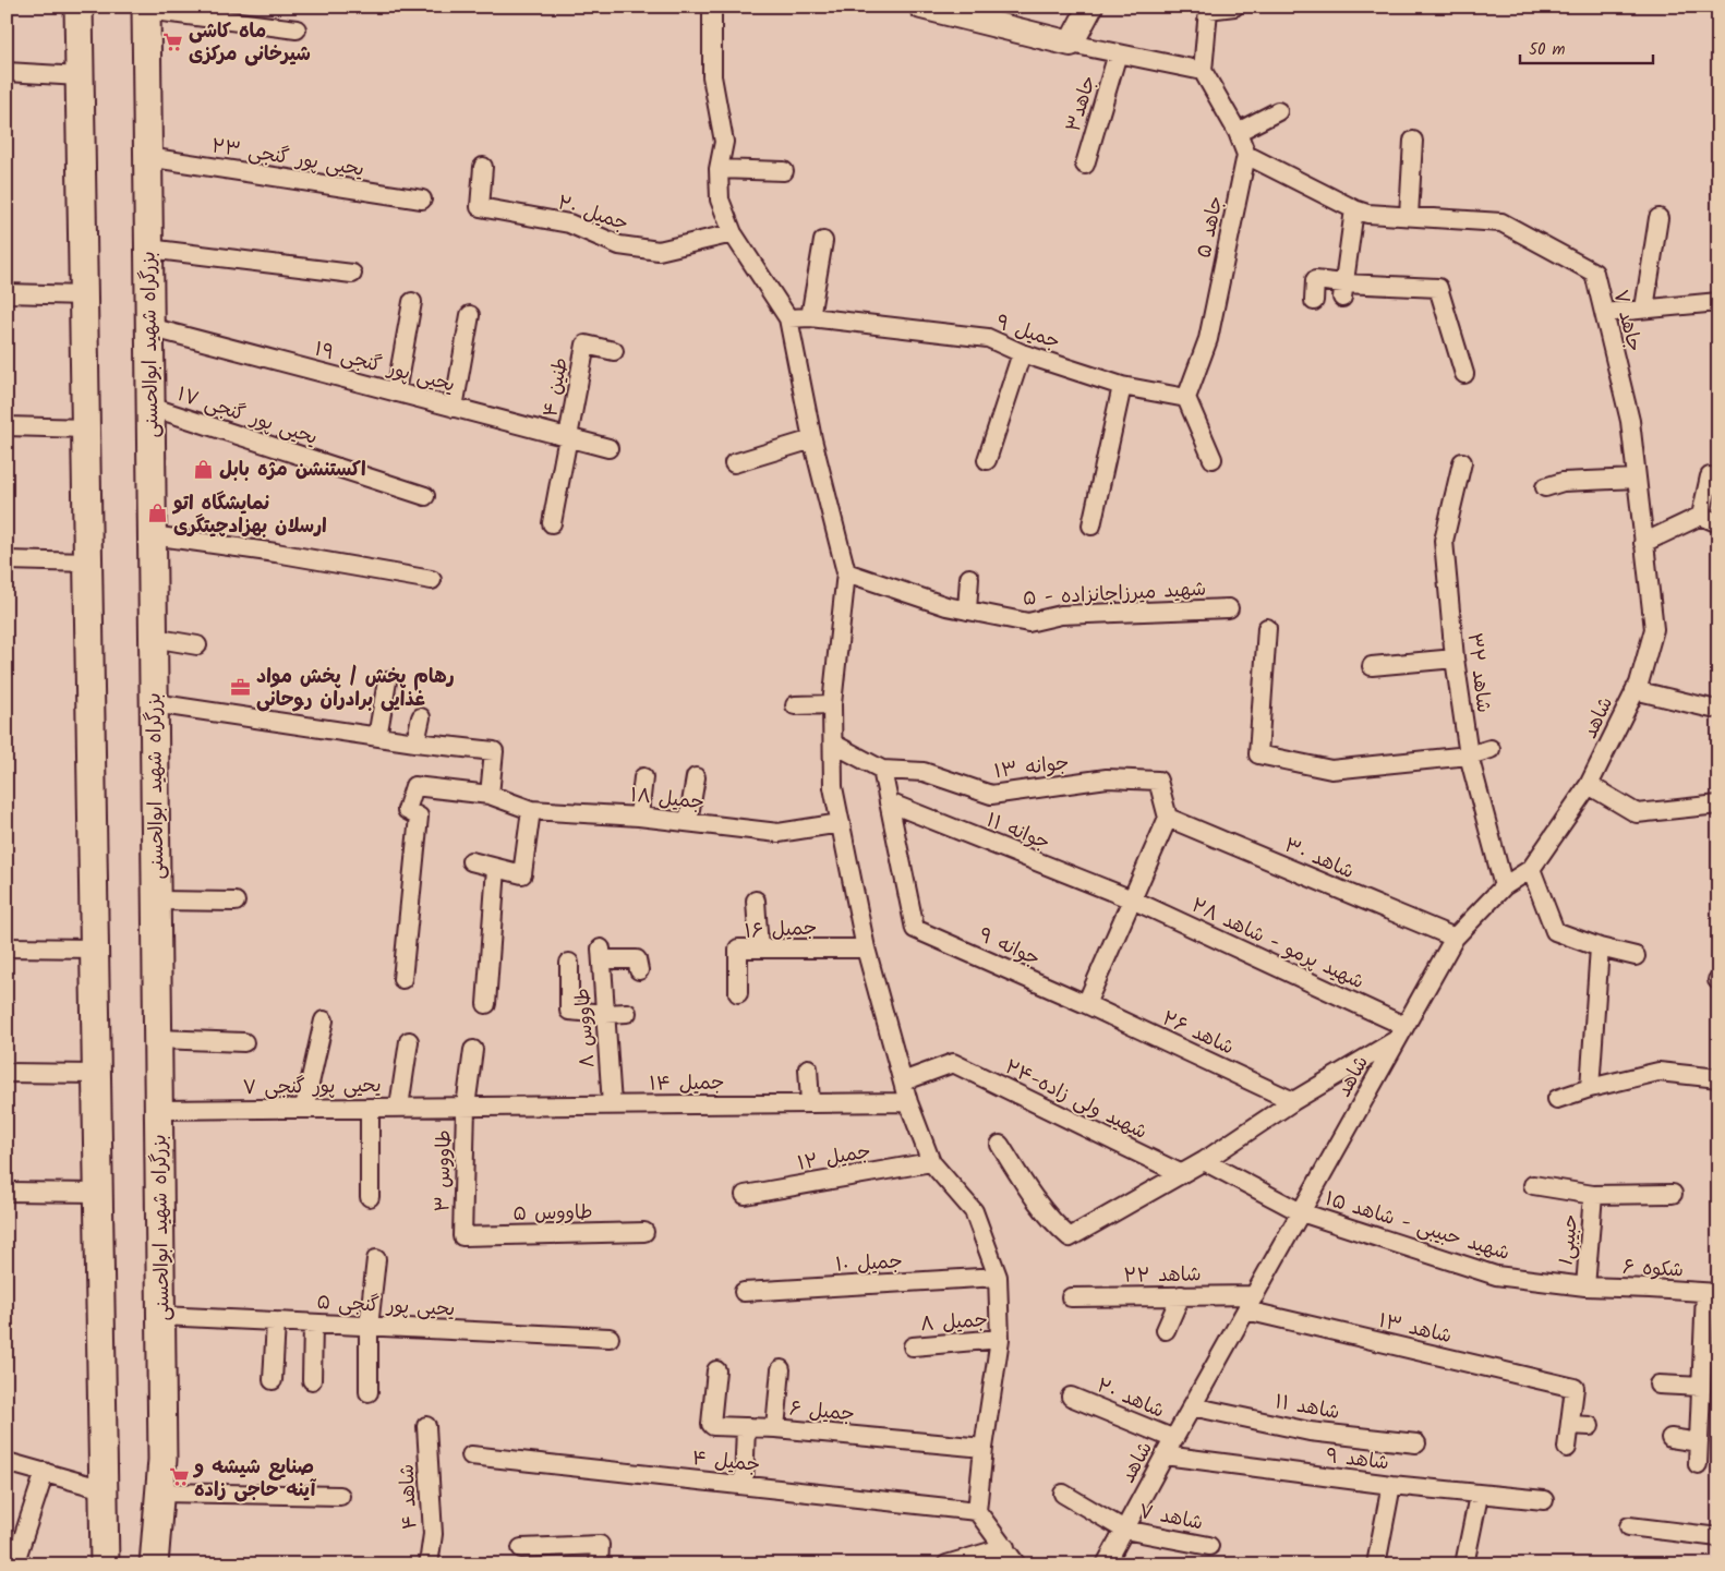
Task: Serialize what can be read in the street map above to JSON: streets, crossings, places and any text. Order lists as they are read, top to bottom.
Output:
{
  "streets": {
    "main road": ["بزرگراه شهید ابوالحسنی"],
    "street": [
      "جاهد۳",
      "یحیی پور گنجی ۲۳",
      "جمیل ۲۰",
      "جاهد ۵",
      "جاهد ۷",
      "جمیل ۹",
      "یحیی پور گنجی ۱۹",
      "طنین ۴",
      "یحیی پور گنجی ۱۷",
      "شهید میرزاجانزاده - ۵",
      "شاهد ۳۲",
      "شاهد",
      "جوانه ۱۳",
      "جمیل ۱۸",
      "جوانه ۱۱",
      "شاهد ۳۰",
      "جمیل ۱۶",
      "شهید پرمو - شاهد ۲۸",
      "جوانه ۹",
      "طاووس ۸",
      "شاهد ۲۶",
      "جمیل ۱۴",
      "یحیی پور گنجی ۷",
      "شهید ولی زاده-۲۴",
      "جمیل ۱۲",
      "طاووس ۳",
      "طاووس ۵",
      "شهید حبیبی - شاهد ۱۵",
      "حبیبی1",
      "جمیل ۱۰",
      "شکوه ۶",
      "شاهد ۲۲",
      "یحیی پور گنجی ۵",
      "جمیل ۸",
      "شاهد ۱۳",
      "شاهد ۲۰",
      "شاهد ۱۱",
      "جمیل ۶",
      "شاهد ۹",
      "جمیل ۴",
      "شاهد ۴",
      "شاهد ۷"
    ]
  },
  "crossings": [
    ["یحیی پور گنجی ۲۳", "بزرگراه شهید ابوالحسنی"],
    ["جاهد ۵", "جاهد ۷"],
    ["جاهد ۵", "جمیل ۹"],
    ["جاهد ۷", "شاهد"],
    ["بزرگراه شهید ابوالحسنی", "یحیی پور گنجی ۱۹"],
    ["بزرگراه شهید ابوالحسنی", "یحیی پور گنجی ۱۷"],
    ["بزرگراه شهید ابوالحسنی", "یحیی پور گنجی ۷"],
    ["بزرگراه شهید ابوالحسنی", "یحیی پور گنجی ۵"],
    ["یحیی پور گنجی ۱۹", "طنین ۴"],
    ["شاهد ۳۲", "شاهد"],
    ["شاهد", "شاهد ۳۰"],
    ["شاهد", "شهید پرمو - شاهد ۲۸"],
    ["شاهد", "شهید حبیبی - شاهد ۱۵"],
    ["شاهد", "شاهد ۲۲"],
    ["شاهد", "شاهد ۱۳"],
    ["شاهد", "شاهد ۲۰"],
    ["شاهد", "شاهد ۱۱"],
    ["شاهد", "شاهد ۹"],
    ["شاهد", "شاهد ۷"],
    ["جوانه ۱۳", "شاهد ۳۰"],
    ["جوانه ۱۱", "شهید پرمو - شاهد ۲۸"],
    ["جوانه ۱۱", "جوانه ۹"],
    ["جوانه ۹", "شاهد ۲۶"],
    ["طاووس ۸", "جمیل ۱۴"],
    ["جمیل ۱۴", "یحیی پور گنجی ۷"],
    ["جمیل ۱۴", "طاووس ۳"],
    ["یحیی پور گنجی ۷", "طاووس ۳"],
    ["طاووس ۳", "طاووس ۵"],
    ["شهید حبیبی - شاهد ۱۵", "حبیبی1"],
    ["شهید حبیبی - شاهد ۱۵", "شکوه ۶"],
    ["حبیبی1", "شکوه ۶"],
    ["شاهد ۲۲", "شاهد ۱۳"]
  ],
  "places": {
    "supermarket": ["ماه کاشی شیرخانی مرکزی", "صنایع شیشه و آینه حاجی زاده"],
    "shop": ["اکستنشن مژه بابل", "نمایشگاه اتو ارسلان بهزادچیتگری"],
    "office": ["رهام پخش | پخش مواد غذایی برادران روحانی"]
  },
  "scale_bar": "50 m"
}
